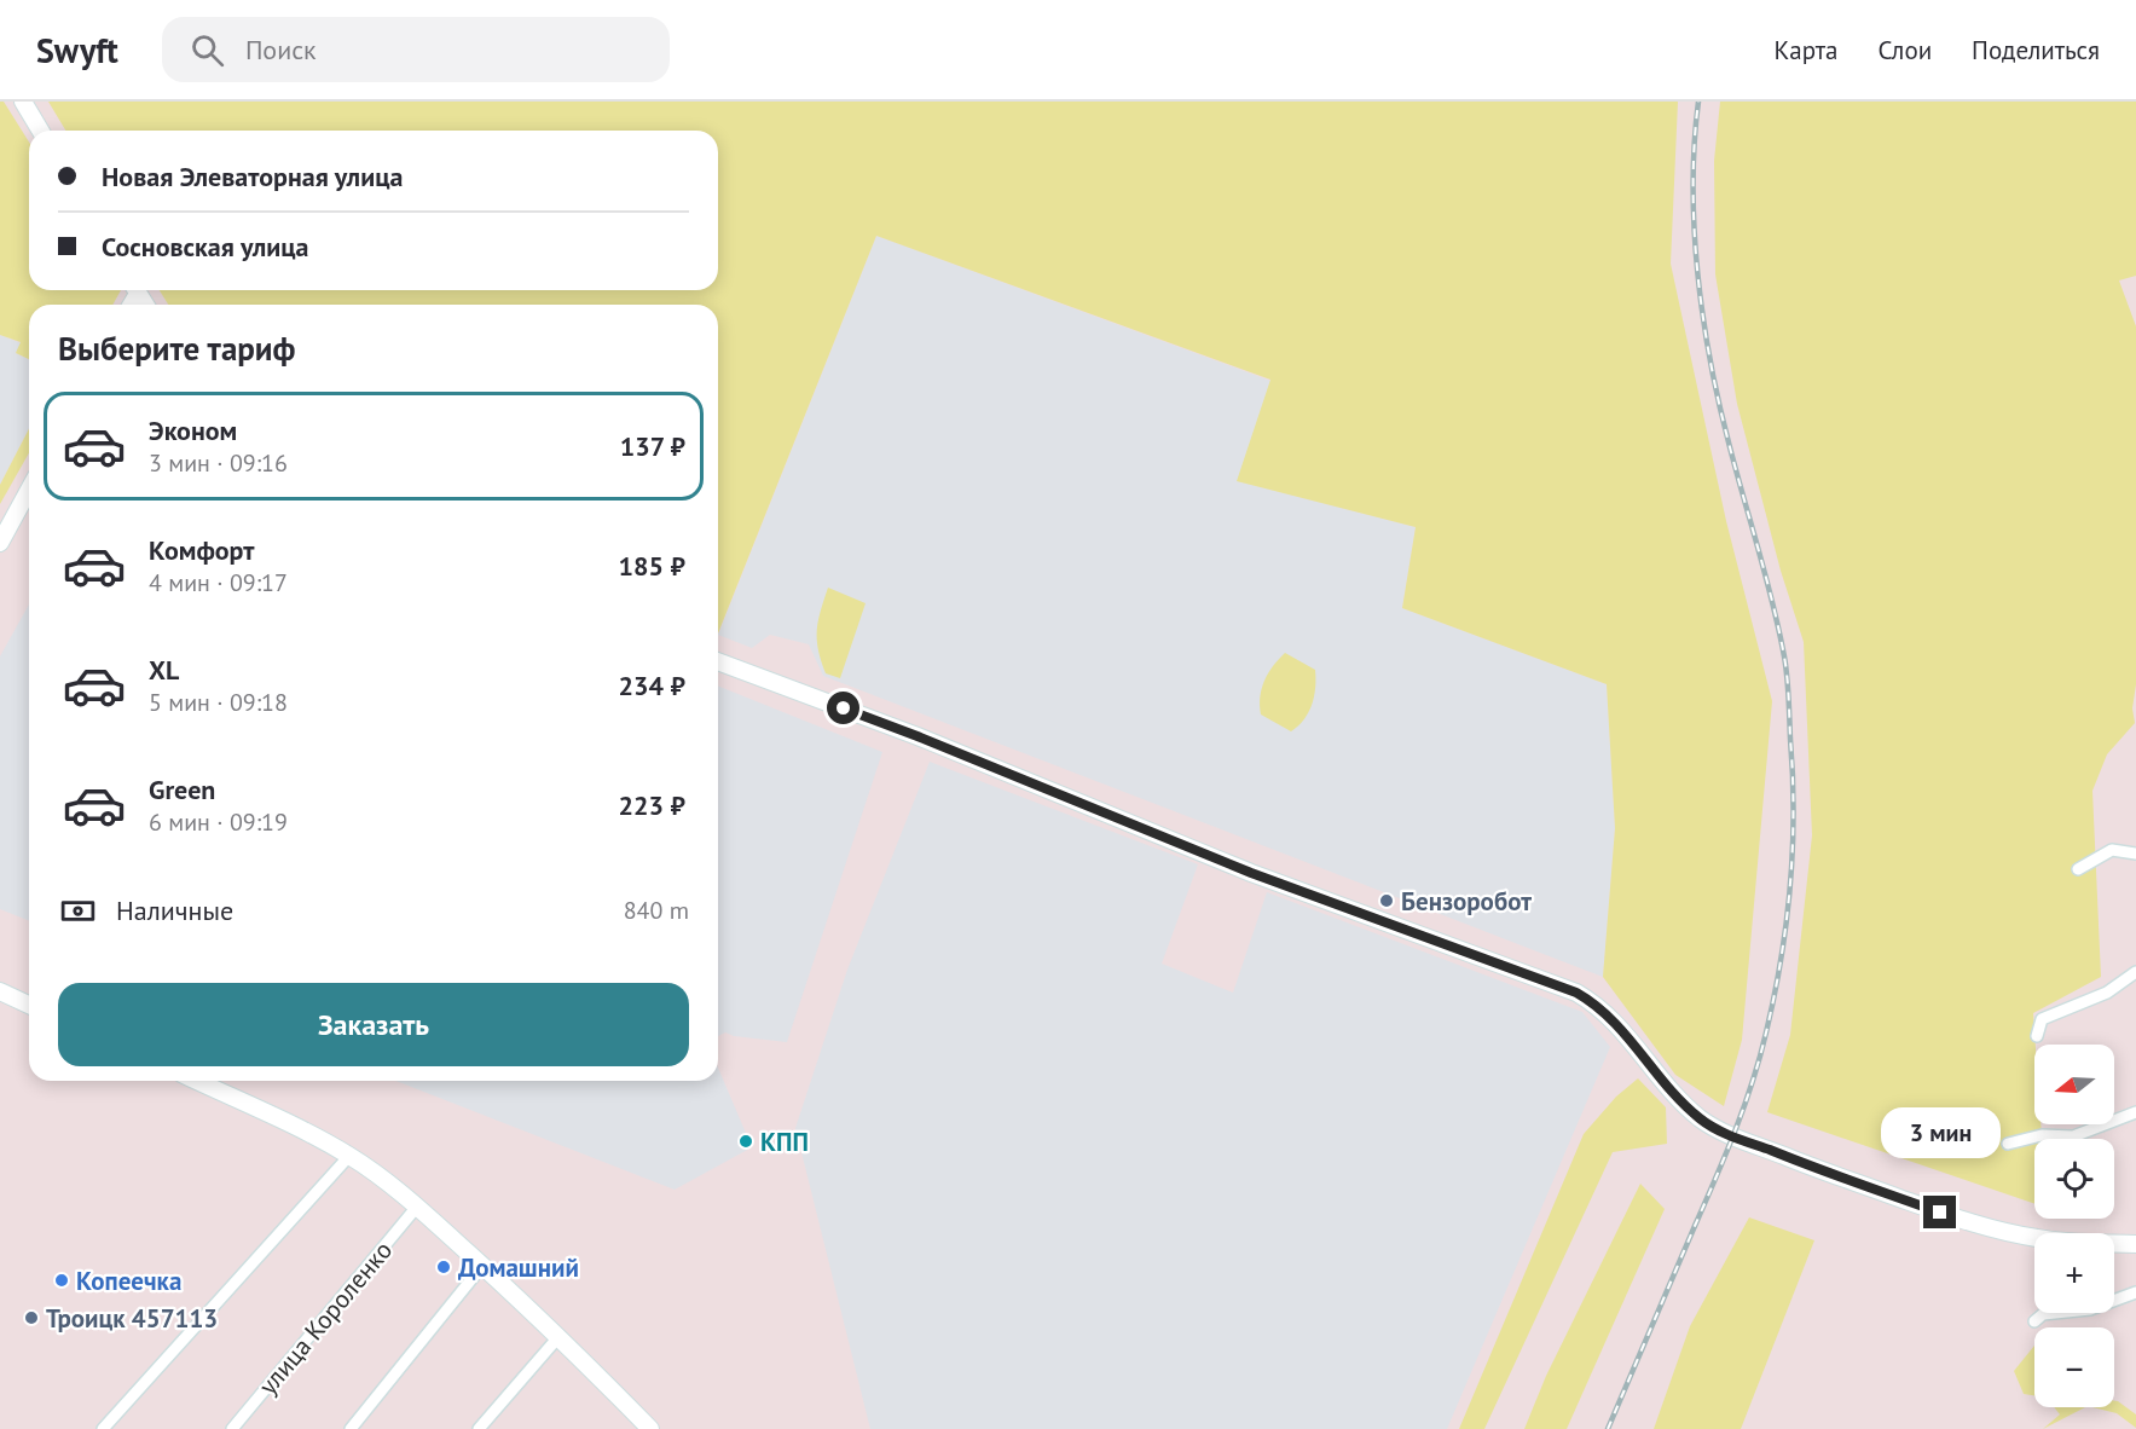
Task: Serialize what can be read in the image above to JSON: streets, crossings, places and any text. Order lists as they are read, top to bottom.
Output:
{
  "streets": {
    "street": ["улица Короленко"]
  },
  "places": [
    "Бензоробот",
    "КПП",
    "Домашний",
    "Копеечка",
    "Троицк 457113"
  ],
  "north": "left",
  "page": {
    "header": "Swyft",
    "search": "Поиск",
    "nav": ["Карта", "Слои", "Поделиться"],
    "banner": ["Новая Элеваторная улица", "Сосновская улица"],
    "heading": "Выберите тариф",
    "list": [
      {
        "name": "Эконом",
        "note": "3 мин · 09:16",
        "value": "137 ₽"
      },
      {
        "name": "Комфорт",
        "note": "4 мин · 09:17",
        "value": "185 ₽"
      },
      {
        "name": "XL",
        "note": "5 мин · 09:18",
        "value": "234 ₽"
      },
      {
        "name": "Green",
        "note": "6 мин · 09:19",
        "value": "223 ₽"
      }
    ],
    "pay": ["Наличные", "840 m"],
    "buttons": "Заказать",
    "map_buttons": ["+", "−"],
    "bubble": "3 мин"
  }
}
